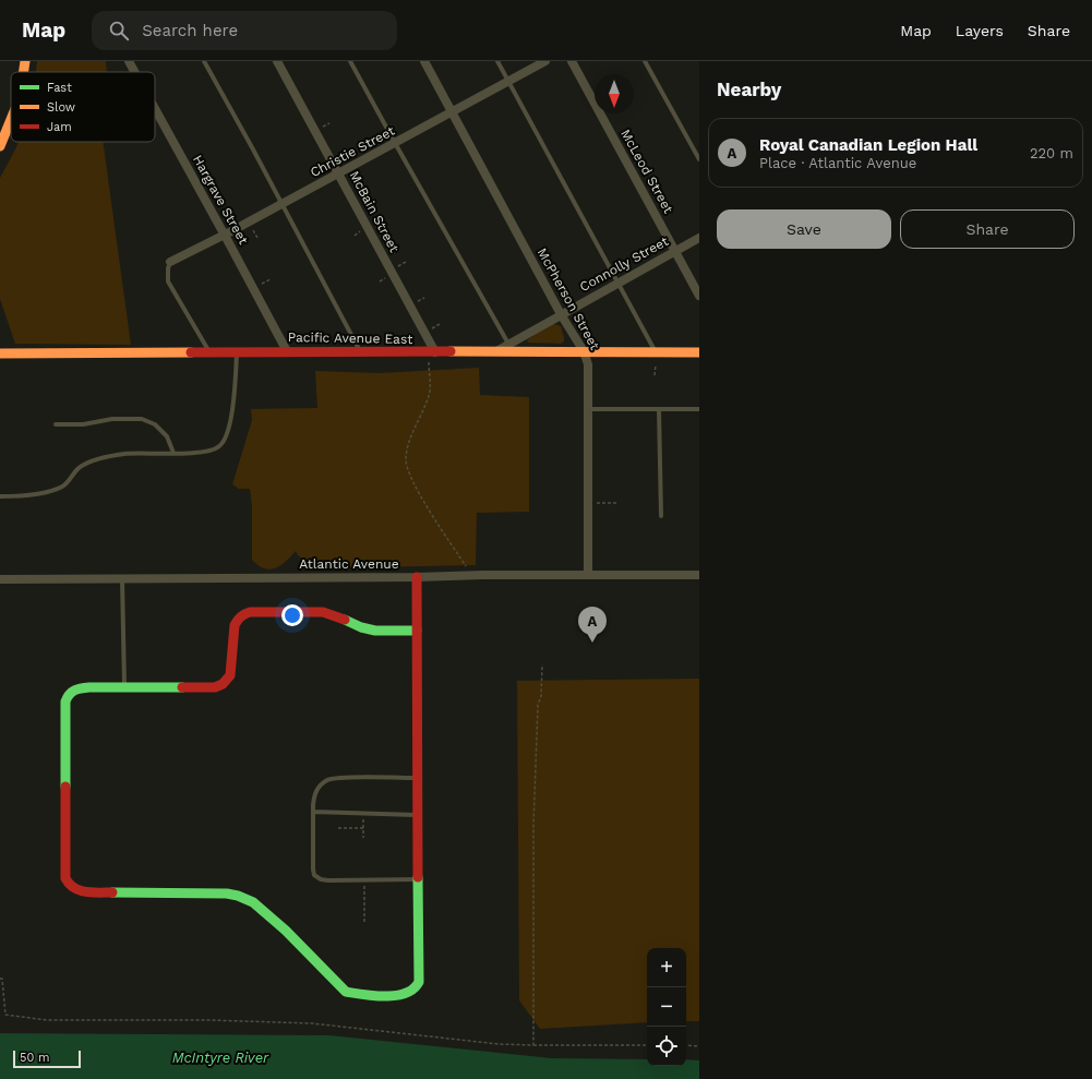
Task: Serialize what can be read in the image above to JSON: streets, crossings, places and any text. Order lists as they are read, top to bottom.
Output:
{
  "streets": {
    "street": [
      "Christie Street",
      "McLeod Street",
      "Hargrave Street",
      "McBain Street",
      "Connolly Street",
      "McPherson Street",
      "Pacific Avenue East",
      "Atlantic Avenue"
    ]
  },
  "crossings": [
    ["Christie Street", "Hargrave Street"],
    ["Christie Street", "McBain Street"],
    ["Christie Street", "McPherson Street"],
    ["McLeod Street", "Connolly Street"],
    ["Hargrave Street", "Pacific Avenue East"],
    ["McBain Street", "Pacific Avenue East"],
    ["Connolly Street", "McPherson Street"],
    ["Connolly Street", "Pacific Avenue East"],
    ["McPherson Street", "Pacific Avenue East"],
    ["McPherson Street", "Atlantic Avenue"]
  ],
  "water": ["McIntyre River"],
  "legend": ["Fast", "Slow", "Jam"],
  "scale_bar": "50 m",
  "north": "bottom",
  "page": {
    "header": "Map",
    "search": "Search here",
    "nav": ["Map", "Layers", "Share"],
    "heading": "Nearby",
    "list": [
      {
        "mark": "A",
        "name": "Royal Canadian Legion Hall",
        "note": "Place · Atlantic Avenue",
        "value": "220 m"
      }
    ],
    "buttons": ["Save", "Share"],
    "pins": "A",
    "map_buttons": ["+", "−"],
    "scale": "50 m"
  }
}
